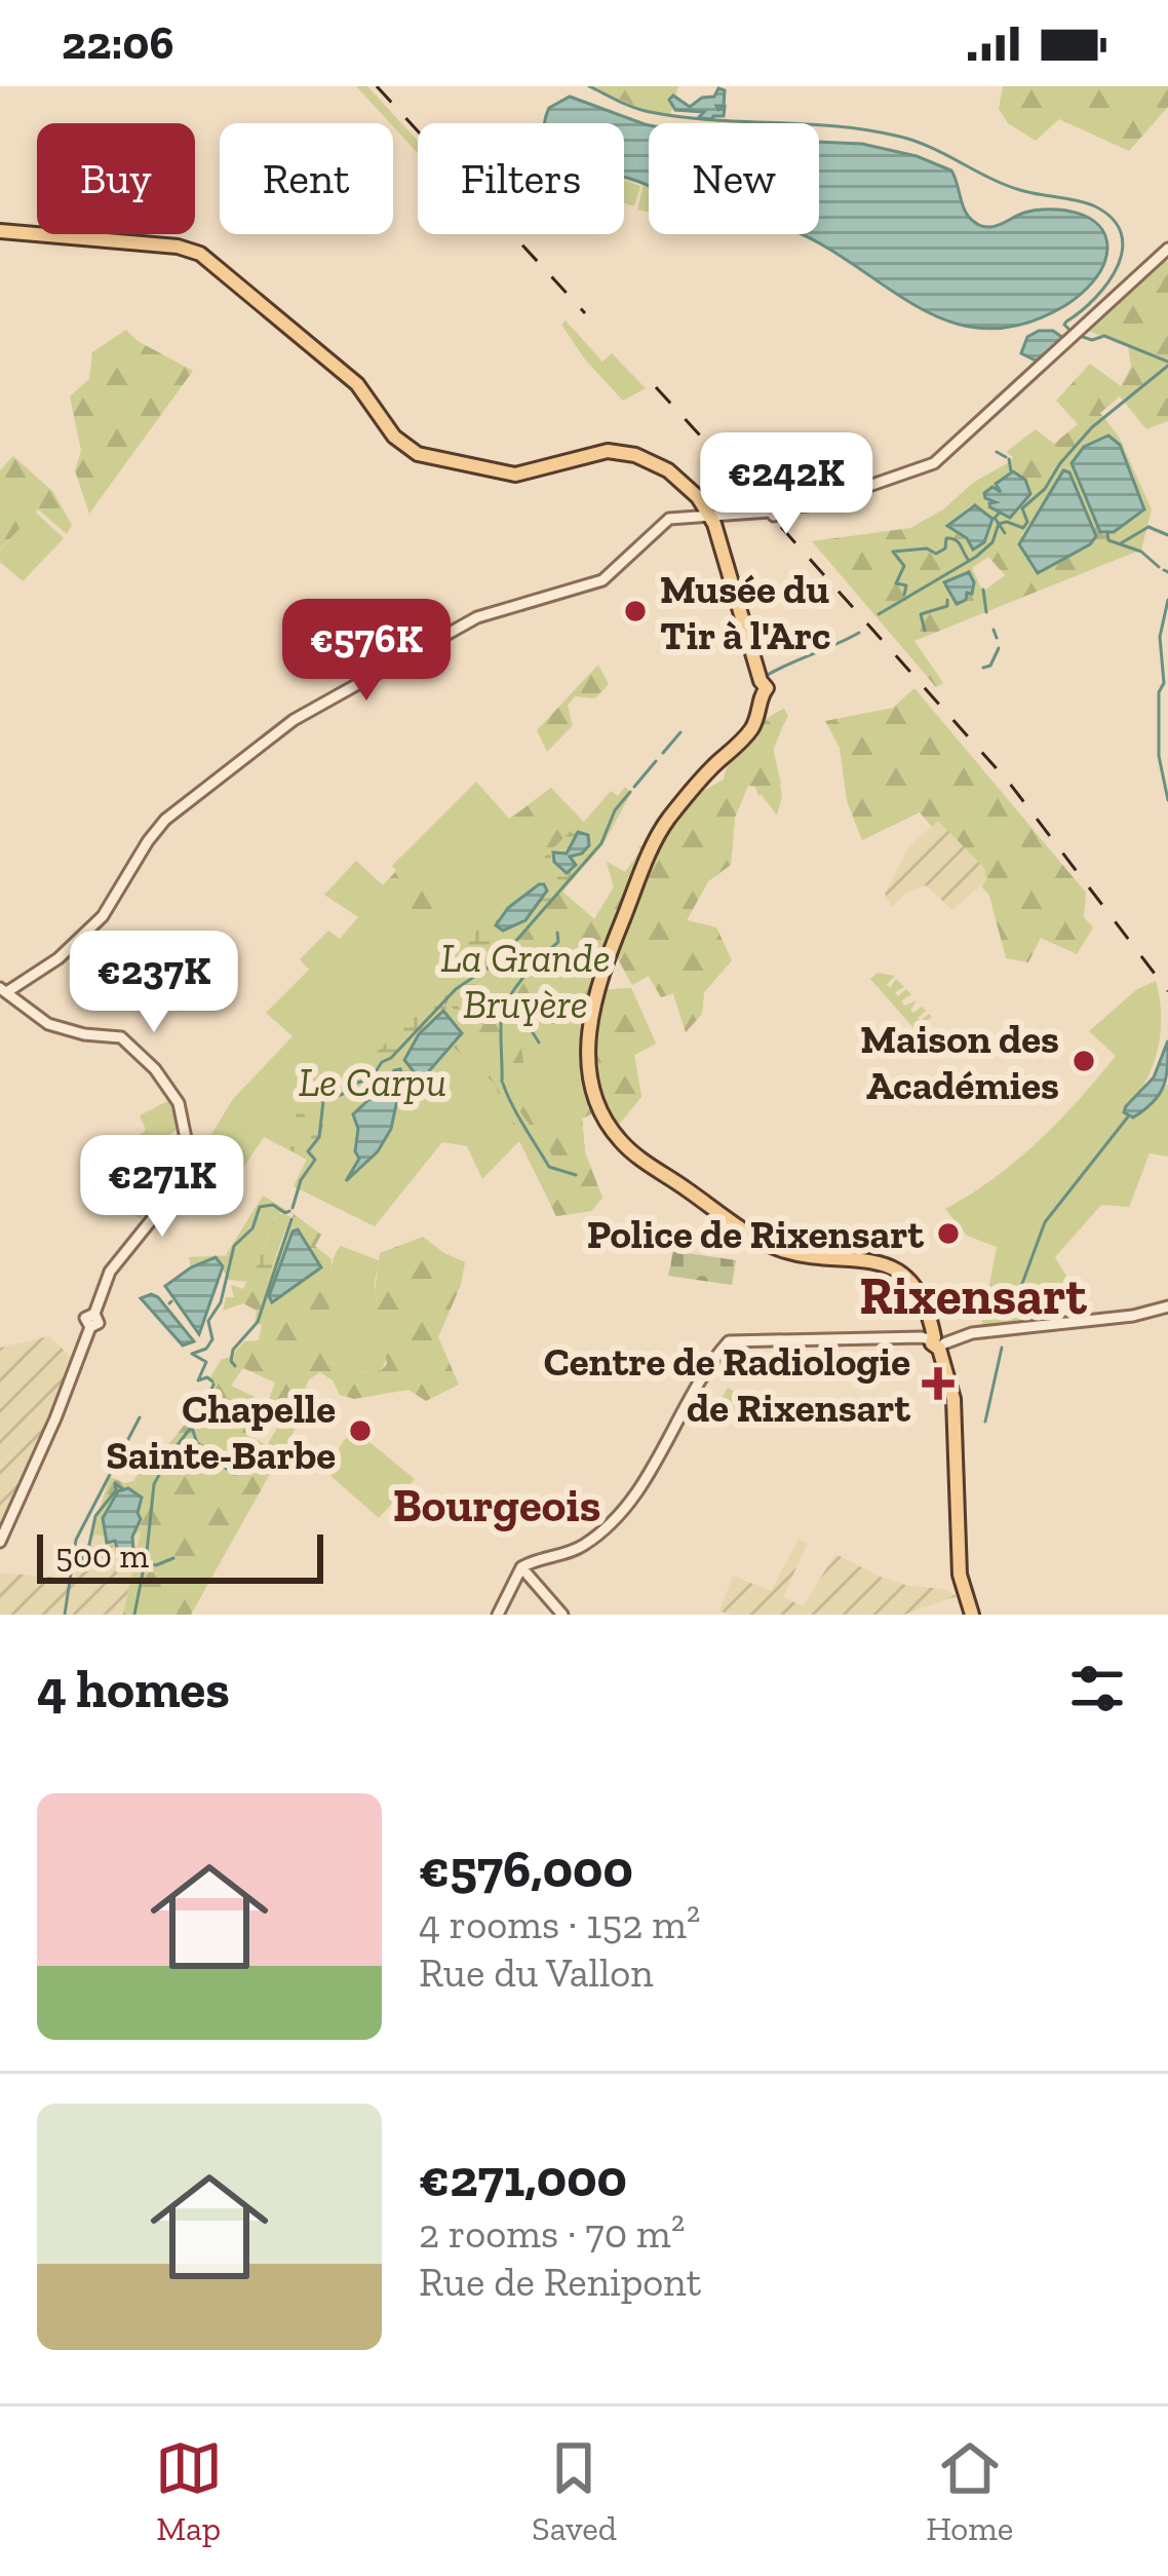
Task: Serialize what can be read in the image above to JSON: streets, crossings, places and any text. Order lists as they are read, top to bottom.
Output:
{
  "districts": ["Rixensart", "Bourgeois"],
  "parks": ["La Grande Bruyère", "Le Carpu"],
  "places": {
    "other": [
      "Musée du Tir à l'Arc",
      "Maison des Académies",
      "Police de Rixensart",
      "Chapelle Sainte-Barbe"
    ],
    "health": ["Centre de Radiologie de Rixensart"]
  },
  "scale_bar": "500 m",
  "page": {
    "status": "22:06",
    "chip": [
      "Buy",
      "Rent",
      "Filters",
      "New"
    ],
    "price": [
      "€242K",
      "€576K",
      "€237K",
      "€271K"
    ],
    "scale": "500 m",
    "heading": "4 homes",
    "list": [
      {
        "name": "€576,000",
        "note": "4 rooms · 152 m² · Rue du Vallon"
      },
      {
        "name": "€271,000",
        "note": "2 rooms · 70 m² · Rue de Renipont"
      }
    ],
    "tabs": ["Map", "Saved", "Home"]
  }
}
